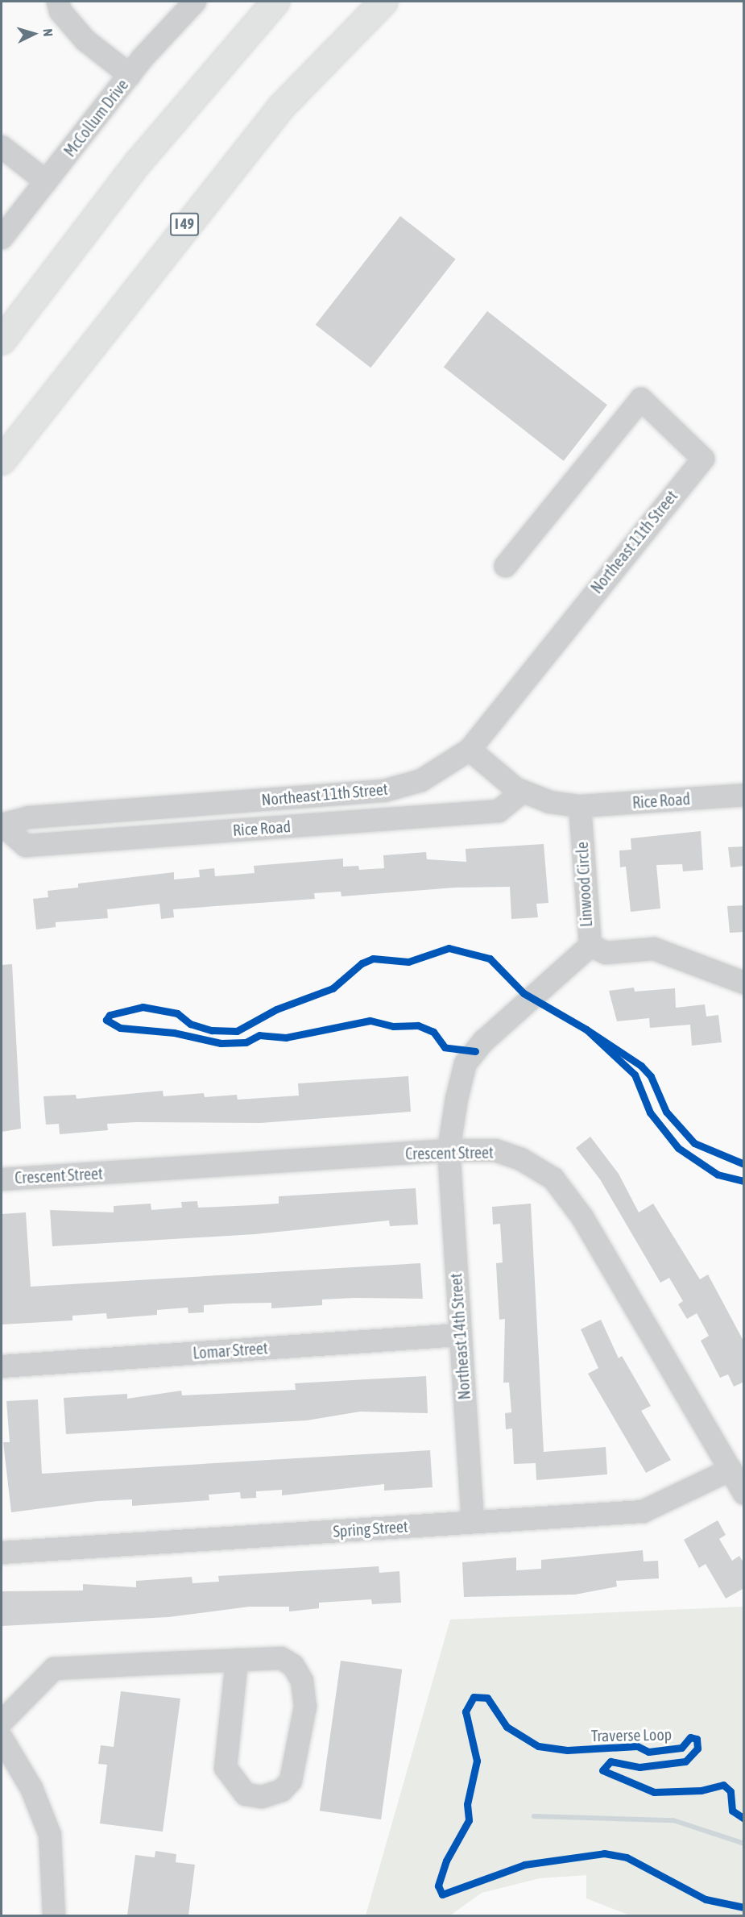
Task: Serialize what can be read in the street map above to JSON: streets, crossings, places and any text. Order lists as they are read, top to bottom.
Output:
{
  "streets": {
    "highway": ["I 49"],
    "street": [
      "McCollum Drive",
      "Northeast 11th Street",
      "Rice Road",
      "Linwood Circle",
      "Crescent Street",
      "Northeast 14th Street",
      "Lomar Street",
      "Spring Street"
    ],
    "cycle path": ["Traverse Loop"]
  },
  "crossings": [
    ["Northeast 11th Street", "Rice Road"],
    ["Rice Road", "Linwood Circle"],
    ["Linwood Circle", "Northeast 14th Street"],
    ["Crescent Street", "Northeast 14th Street"],
    ["Crescent Street", "Spring Street"],
    ["Northeast 14th Street", "Lomar Street"],
    ["Northeast 14th Street", "Spring Street"]
  ],
  "north": "right"
}
